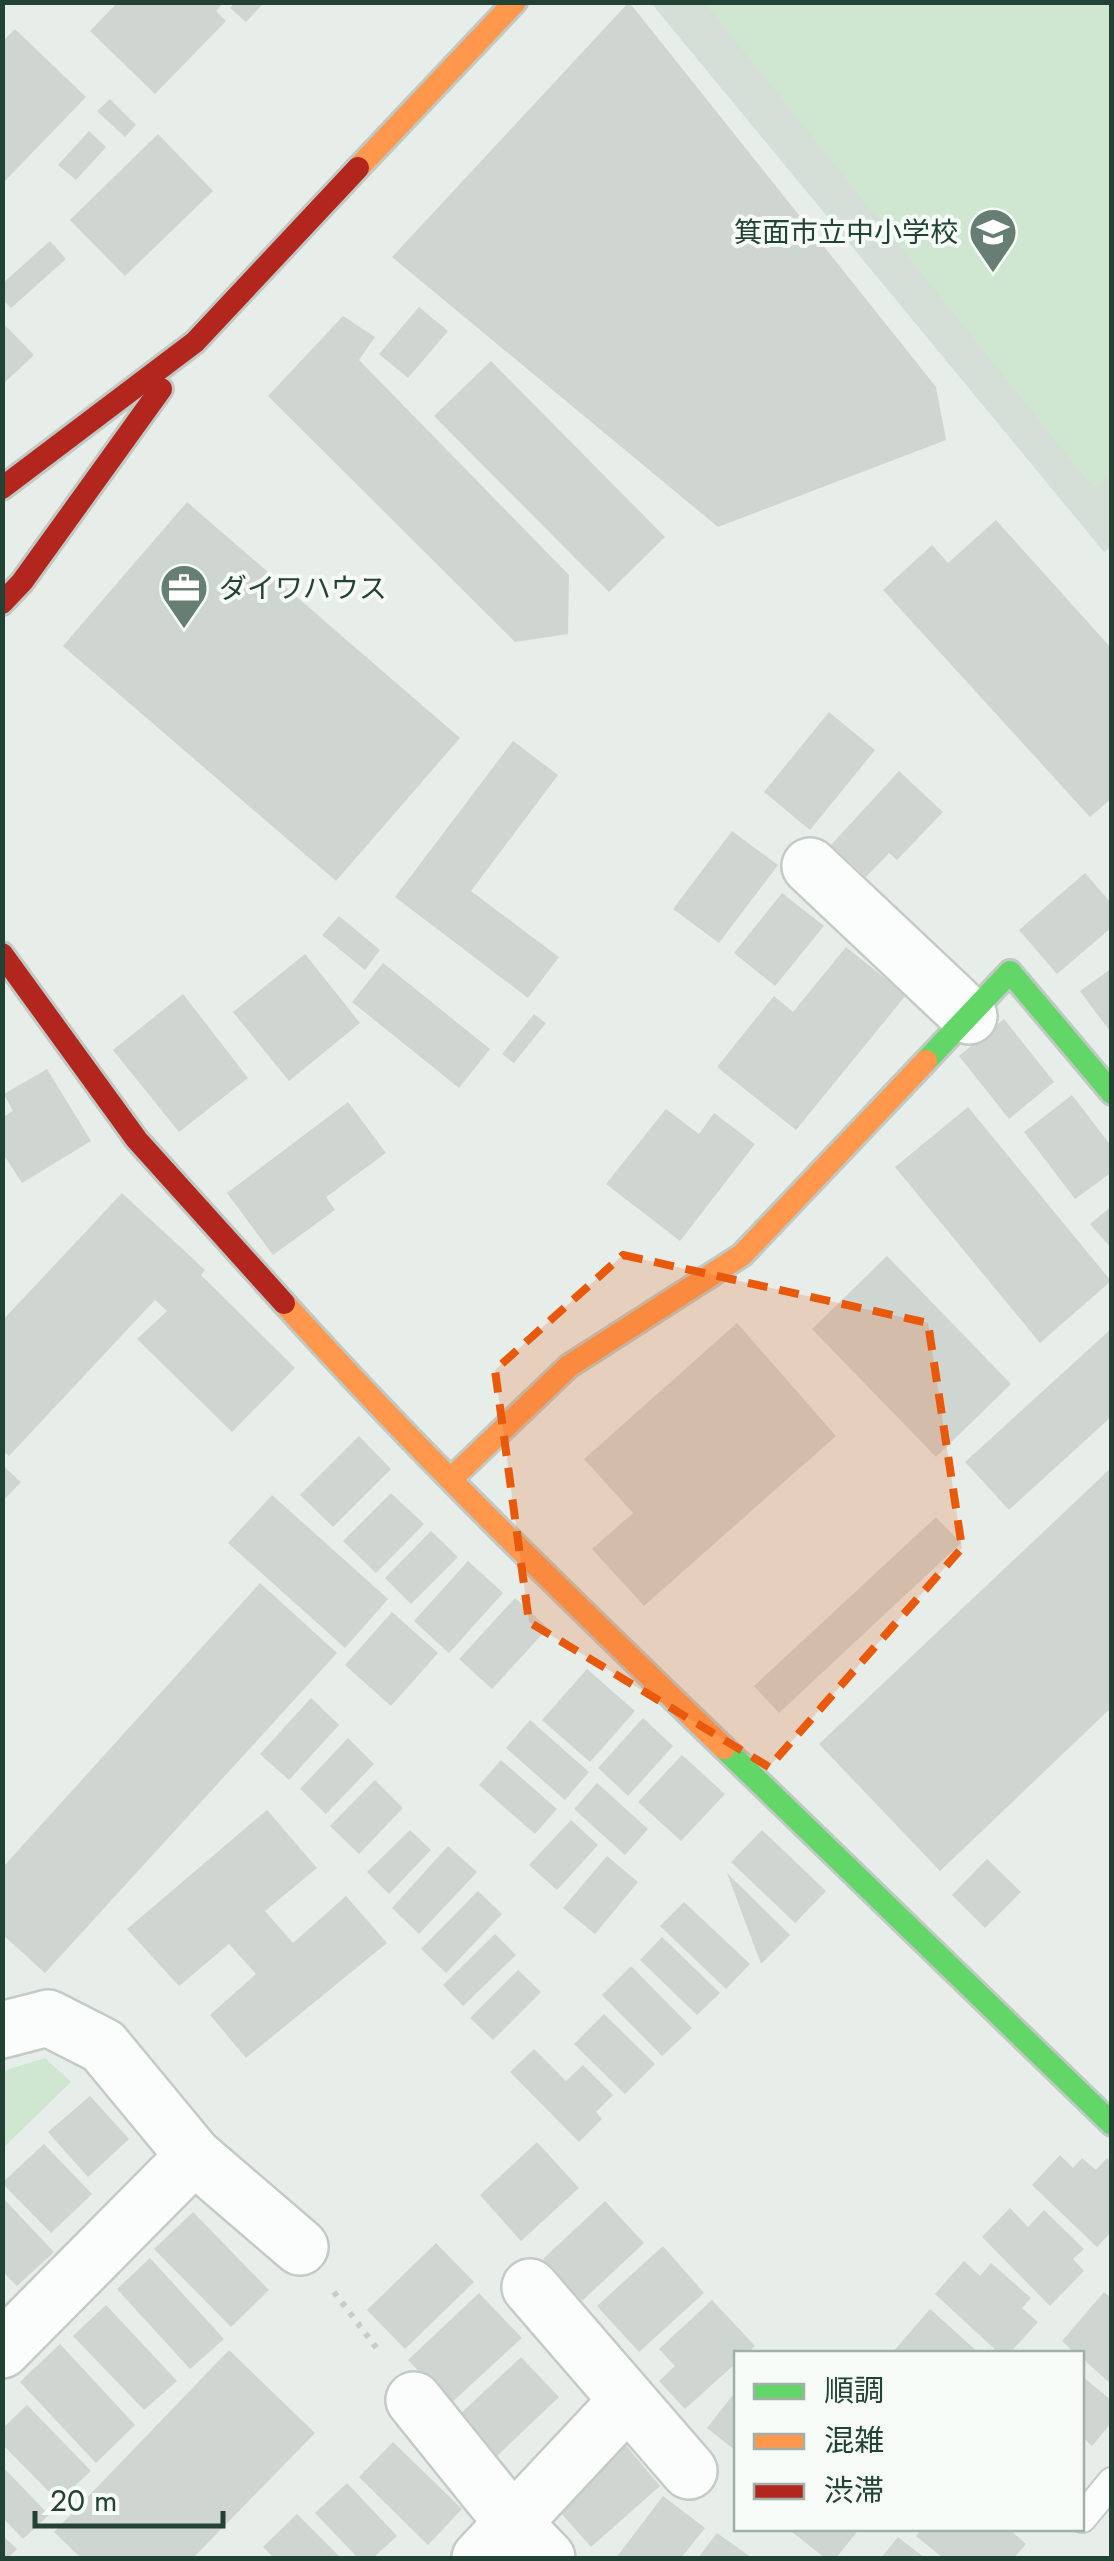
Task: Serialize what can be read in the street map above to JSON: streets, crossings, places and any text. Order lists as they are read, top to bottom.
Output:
{
  "places": {
    "school or university": ["箕面市立中小学校"],
    "office": ["ダイワハウス"]
  },
  "legend": ["順調", "混雑", "渋滞"],
  "scale_bar": "20 m"
}
